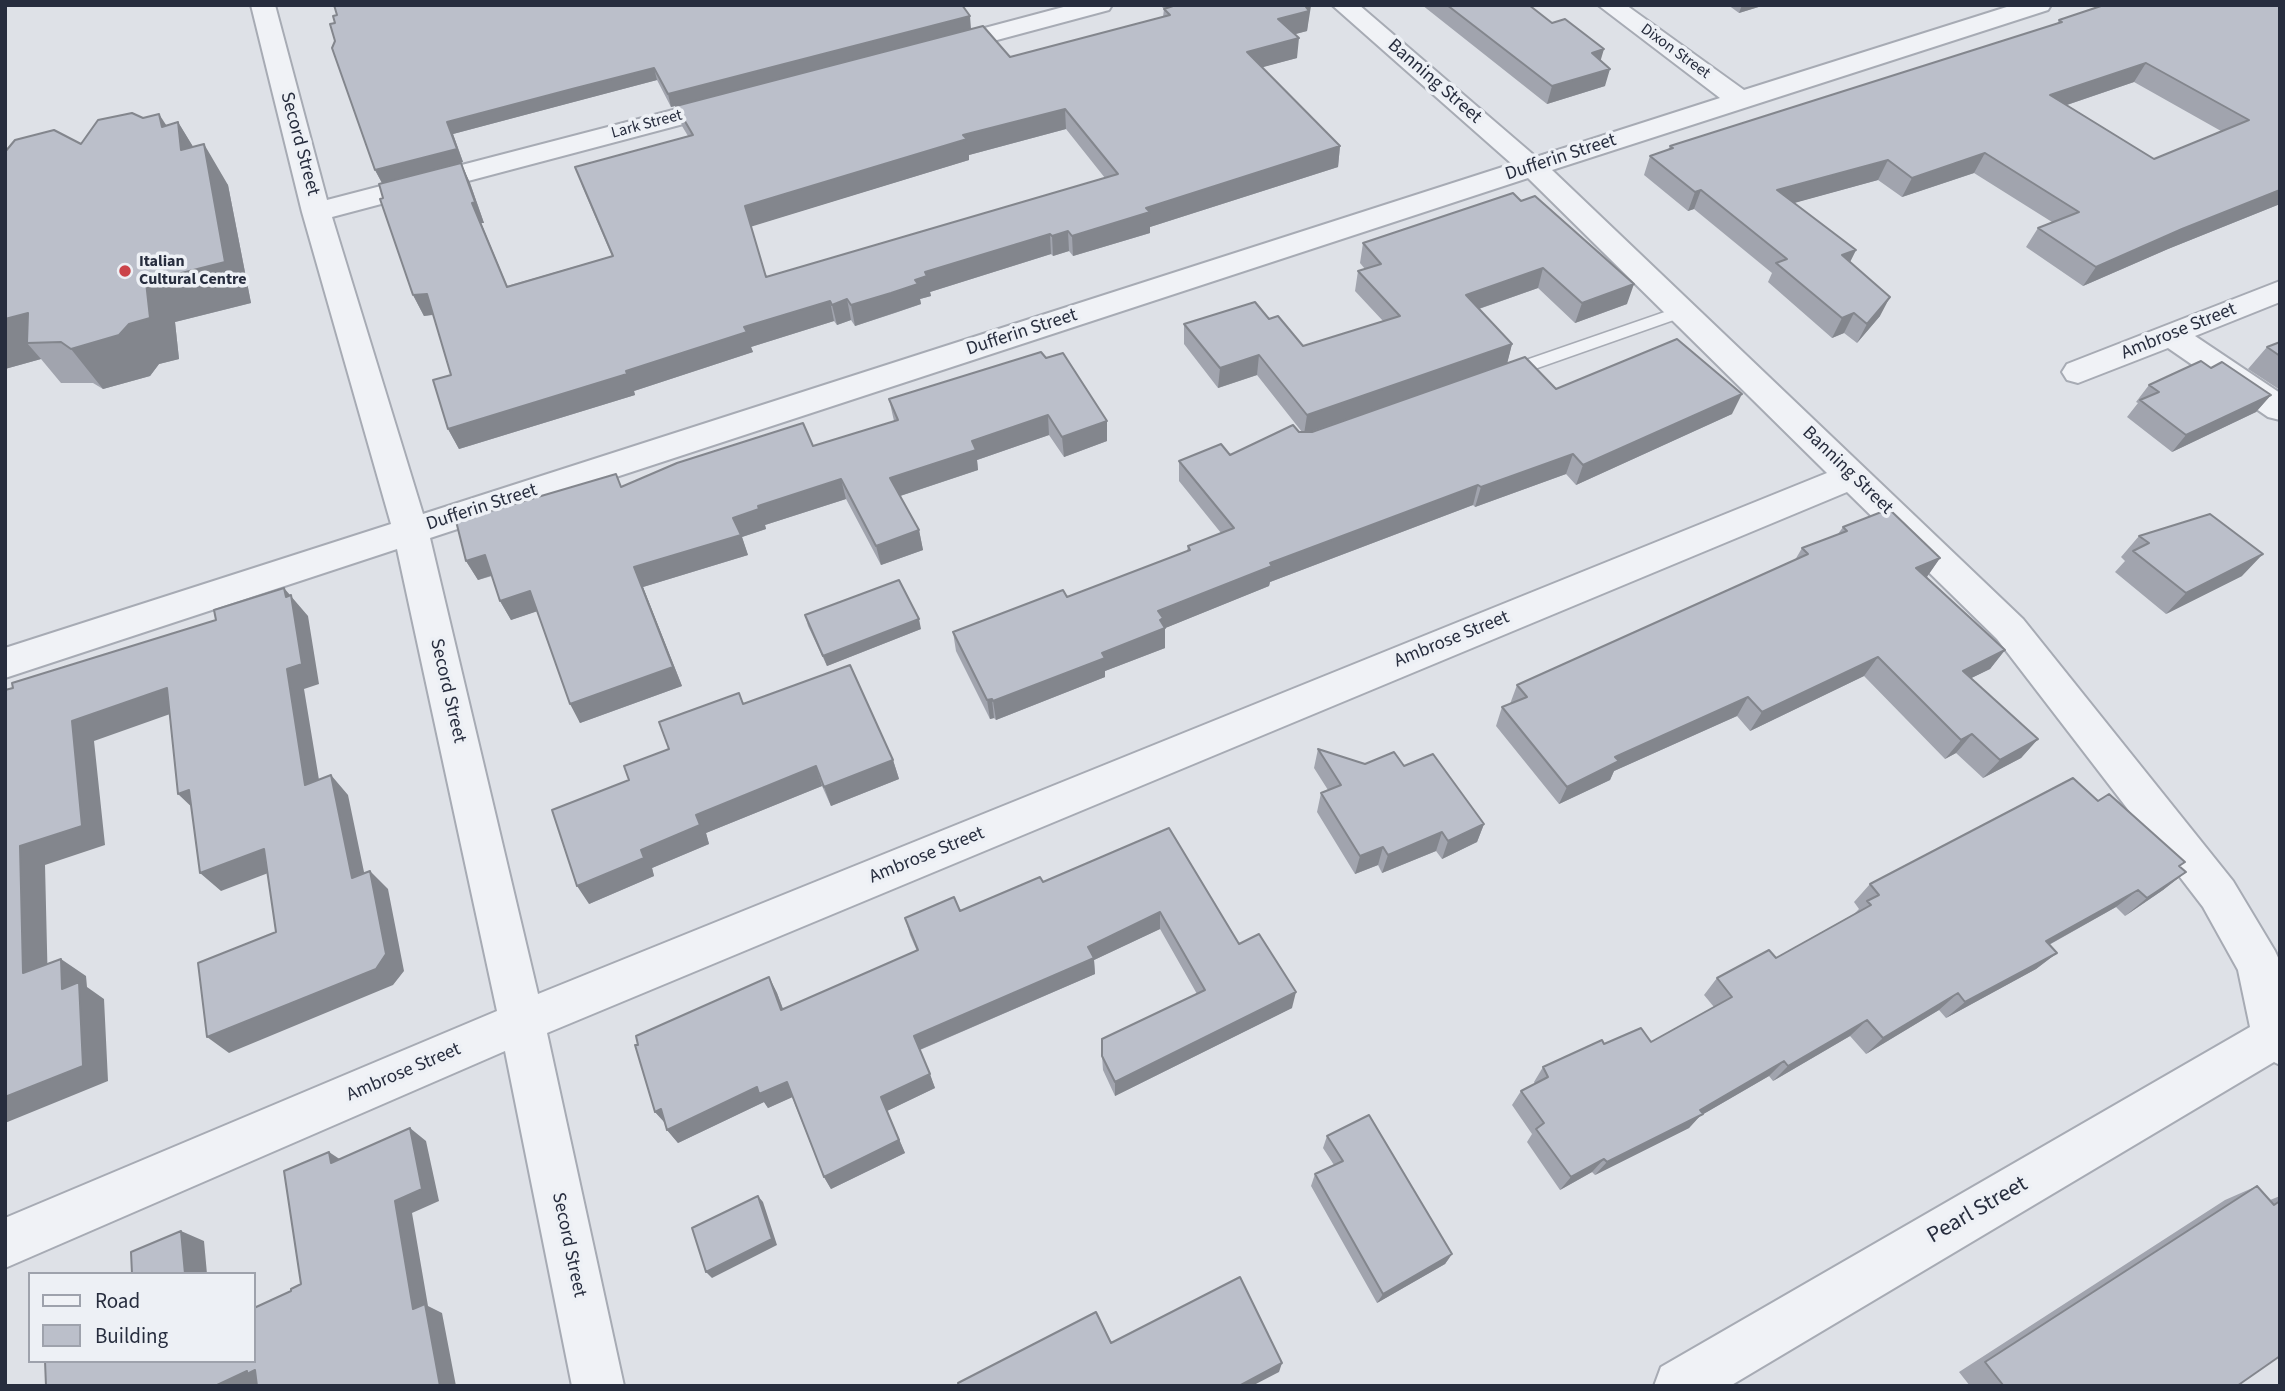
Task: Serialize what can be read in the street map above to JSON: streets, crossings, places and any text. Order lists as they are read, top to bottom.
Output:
{
  "streets": {
    "street": [
      "Dixon Street",
      "Banning Street",
      "Lark Street",
      "Secord Street",
      "Dufferin Street",
      "Ambrose Street",
      "Pearl Street"
    ]
  },
  "crossings": [
    ["Dixon Street", "Dufferin Street"],
    ["Banning Street", "Dufferin Street"],
    ["Banning Street", "Ambrose Street"],
    ["Banning Street", "Pearl Street"],
    ["Lark Street", "Secord Street"],
    ["Secord Street", "Dufferin Street"],
    ["Secord Street", "Ambrose Street"]
  ],
  "places": ["Italian Cultural Centre"],
  "legend": ["Road", "Building"]
}
